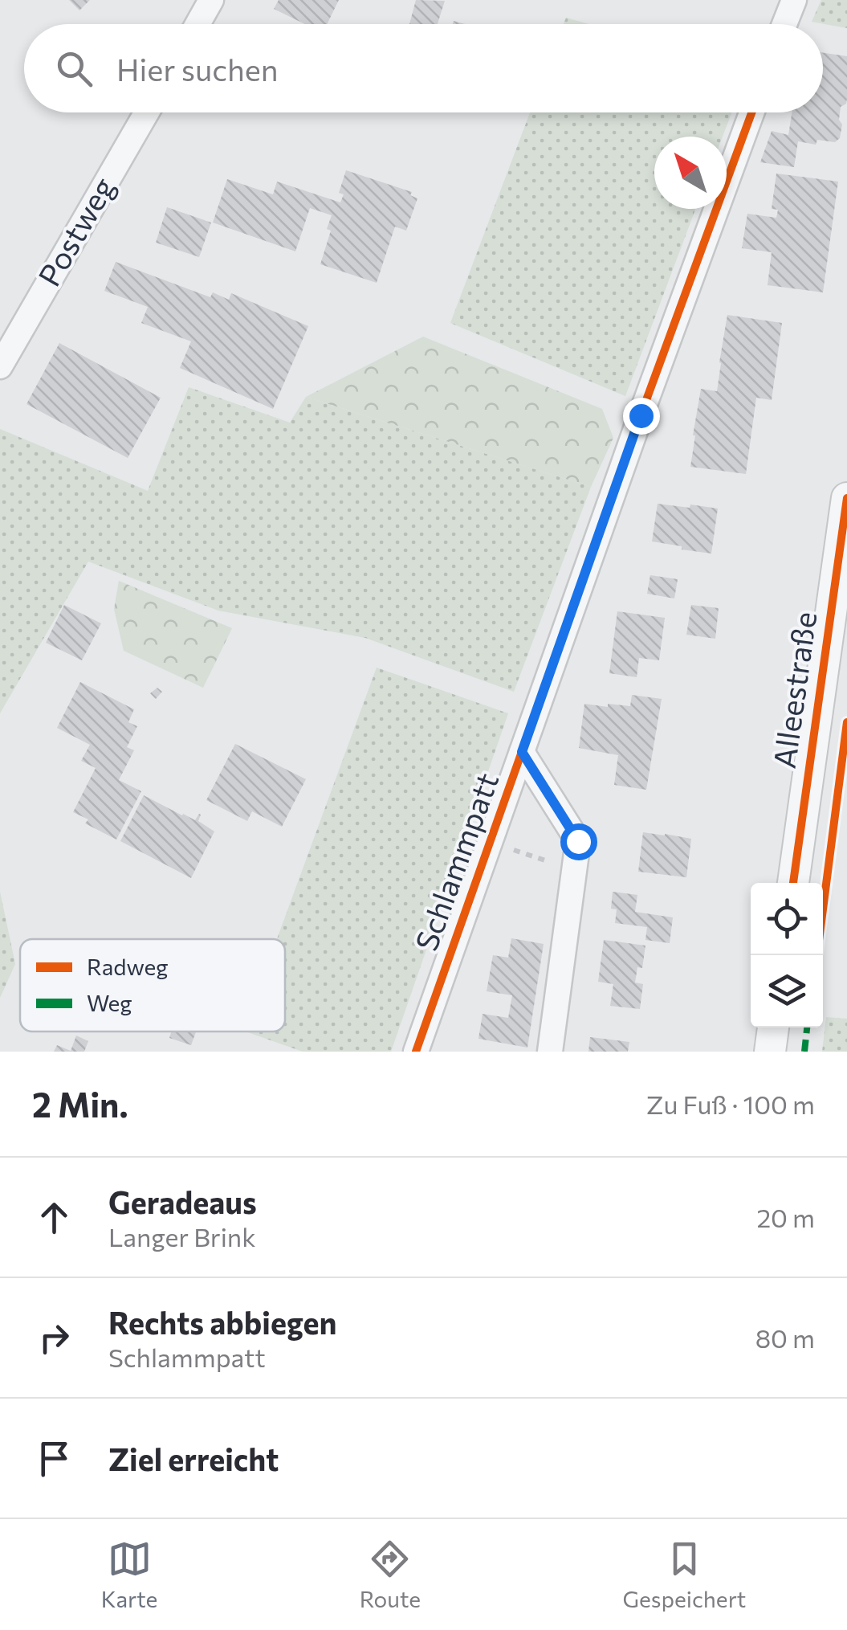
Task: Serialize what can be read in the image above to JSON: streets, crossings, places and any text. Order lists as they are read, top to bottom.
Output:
{
  "streets": {
    "street": ["Postweg", "Alleestraße", "Schlammpatt"]
  },
  "legend": ["Radweg", "Weg"],
  "north": "top left",
  "page": {
    "search": "Hier suchen",
    "heading": ["2 Min.", "Zu Fuß · 100 m"],
    "list": [
      ["Geradeaus", "Langer Brink", "20 m"],
      ["Rechts abbiegen", "Schlammpatt", "80 m"],
      "Ziel erreicht"
    ],
    "nav": ["Karte", "Route", "Gespeichert"]
  }
}
